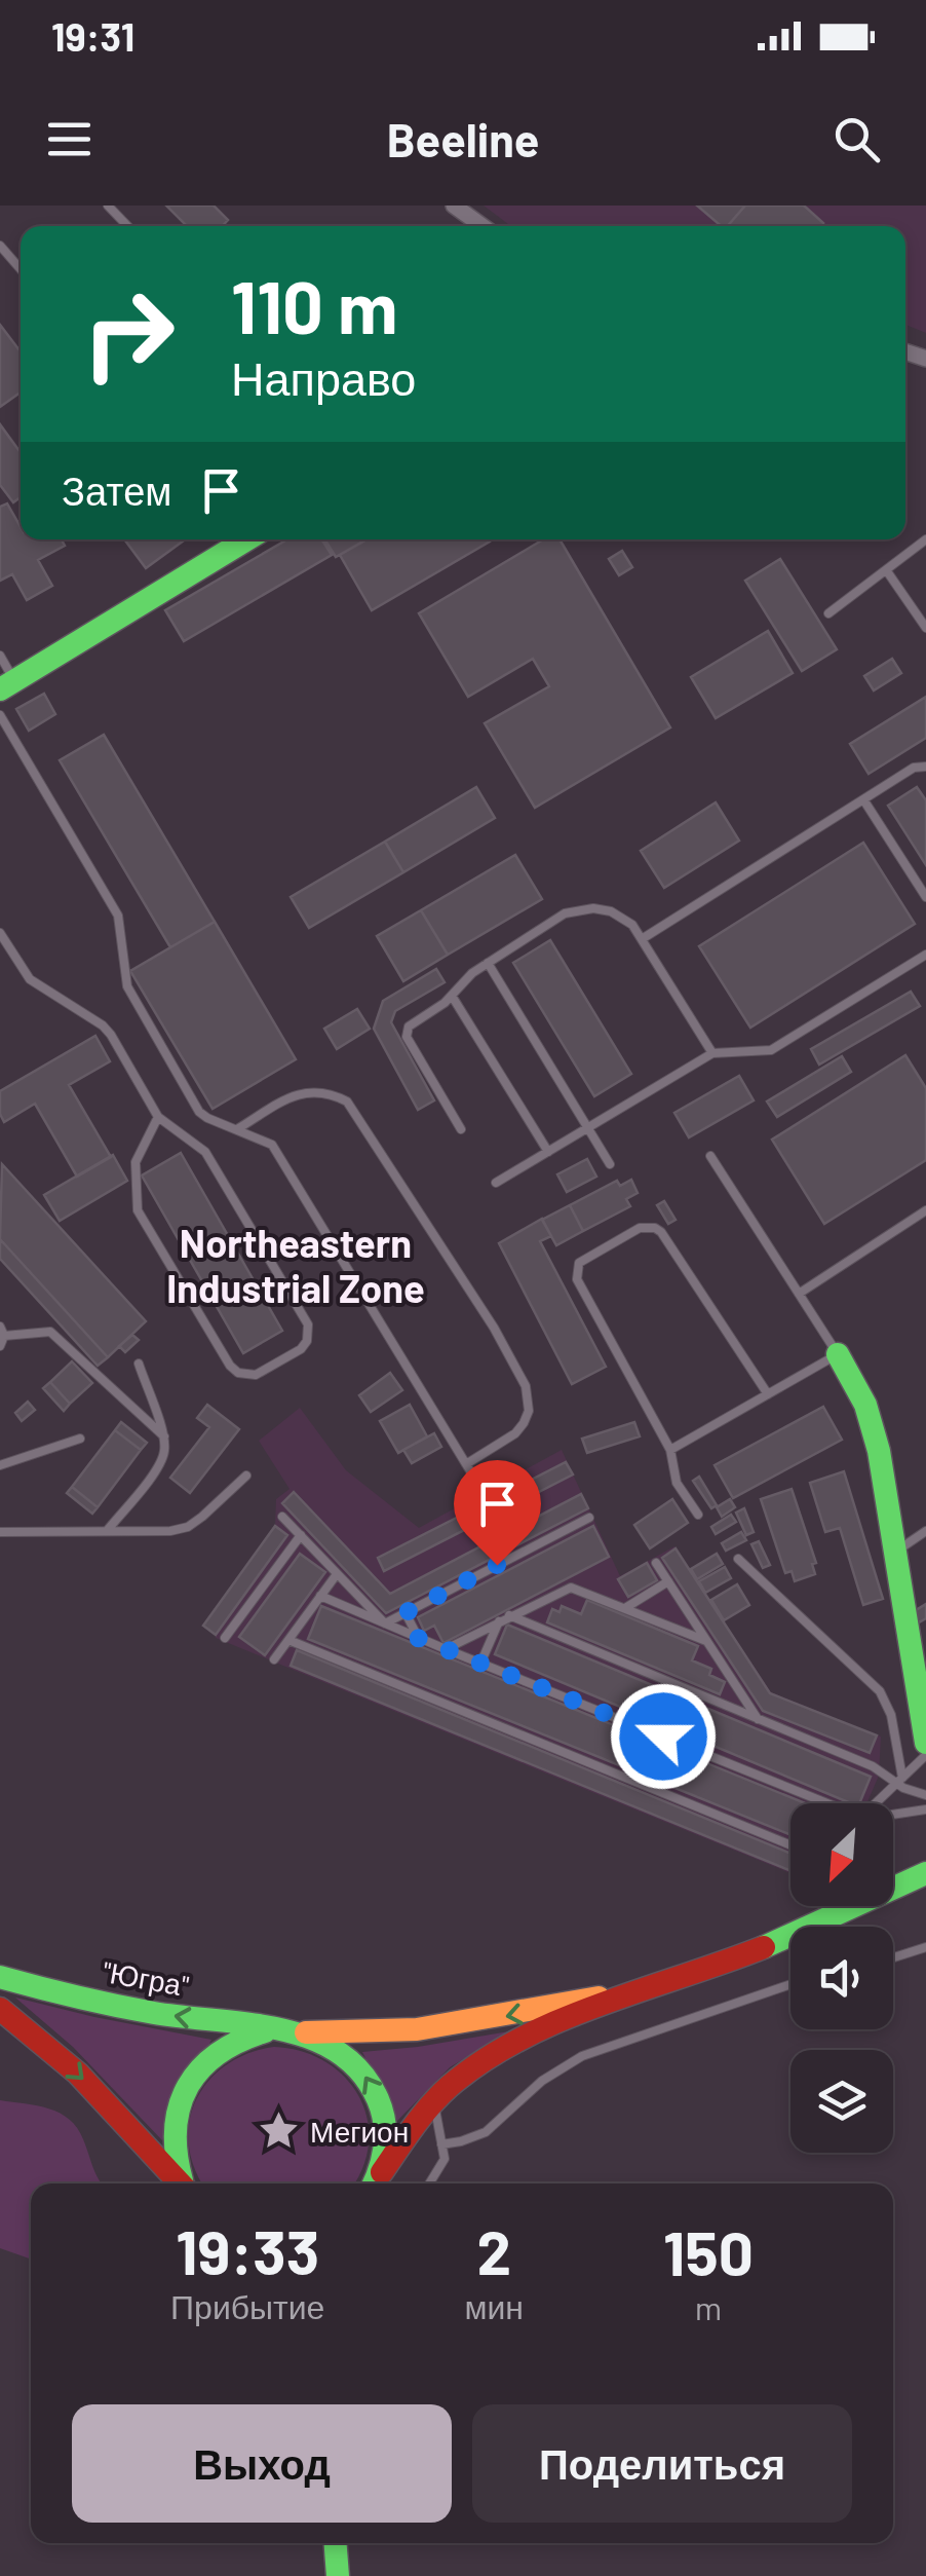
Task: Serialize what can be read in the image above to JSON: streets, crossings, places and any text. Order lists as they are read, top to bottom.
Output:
{
  "streets": {
    "main road": ["\"Югра\""]
  },
  "districts": ["Northeastern Industrial Zone"],
  "places": {
    "place": ["Мегион"]
  },
  "north": "bottom left",
  "page": {
    "status": "19:31",
    "header": "Beeline",
    "turn": ["110 m", "Направо"],
    "then": "Затем",
    "eta": [
      "19:33",
      "Прибытие",
      "2",
      "мин",
      "150",
      "m"
    ],
    "buttons": ["Выход", "Поделиться"]
  }
}
